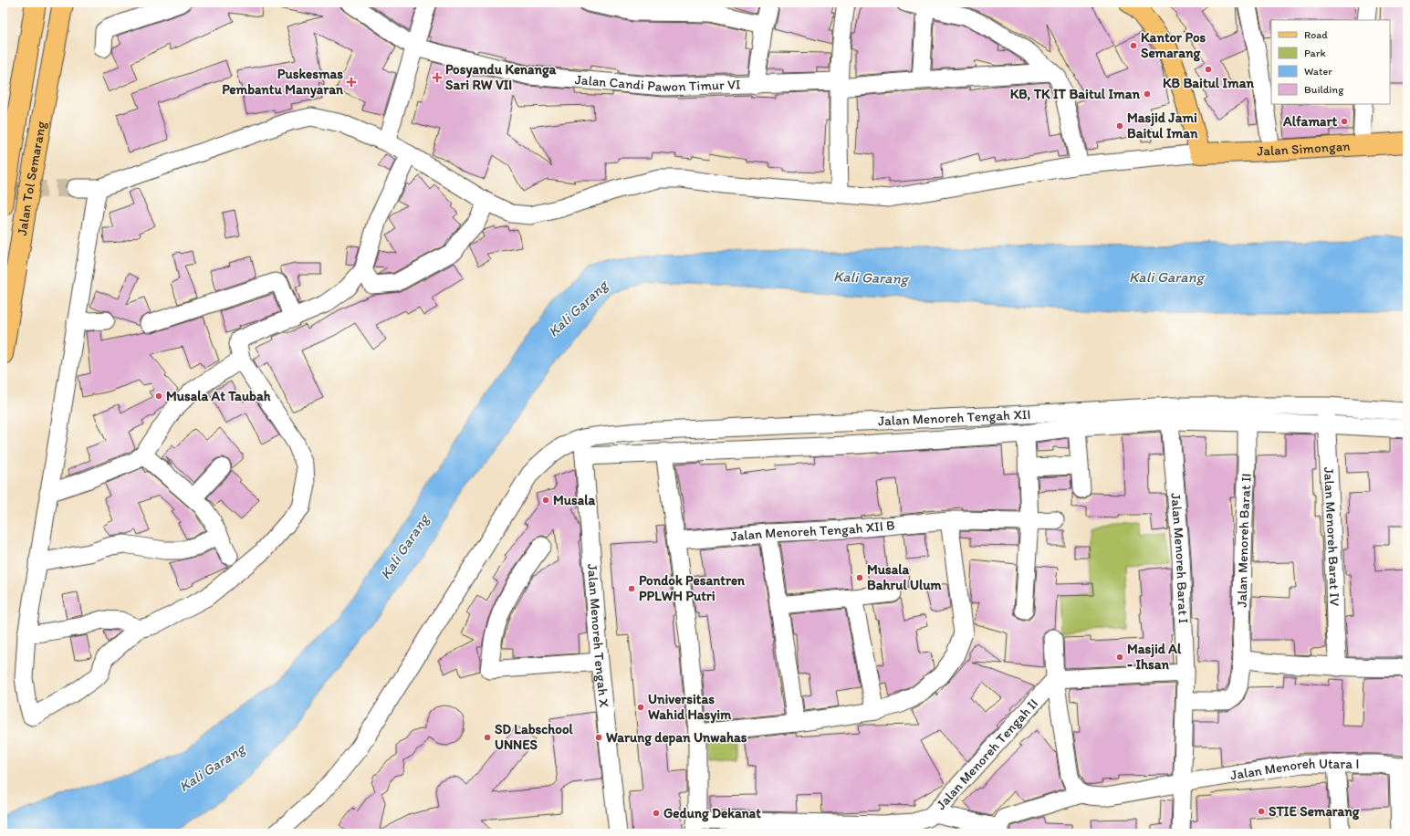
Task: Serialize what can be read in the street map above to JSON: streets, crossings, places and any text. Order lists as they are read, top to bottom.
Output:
{
  "streets": {
    "main road": ["Jalan Simongan", "Jalan Tol Semarang"],
    "street": [
      "Jalan Candi Pawon Timur VI",
      "Jalan Menoreh Tengah XII",
      "Jalan Menoreh Tengah XII B",
      "Jalan Menoreh Barat IV",
      "Jalan Menoreh Barat II",
      "Jalan Menoreh Barat I",
      "Jalan Menoreh Tengah X",
      "Jalan Menoreh Tengah II",
      "Jalan Menoreh Utara I"
    ]
  },
  "crossings": [
    ["Jalan Menoreh Tengah XII", "Jalan Menoreh Barat II"],
    ["Jalan Menoreh Tengah XII", "Jalan Menoreh Tengah X"],
    ["Jalan Menoreh Barat II", "Jalan Menoreh Barat I"],
    ["Jalan Menoreh Barat I", "Jalan Menoreh Utara I"]
  ],
  "water": ["Kali Garang"],
  "places": {
    "other": [
      "Kantor Pos Semarang",
      "KB Baitul Iman",
      "KB, TK IT Baitul Iman",
      "Alfamart",
      "Masjid Jami Baitul Iman",
      "Musala At Taubah",
      "Musala",
      "Musala Bahrul Ulum",
      "Pondok Pesantren PPLWH Putri",
      "Masjid Al - Ihsan",
      "Universitas Wahid Hasyim",
      "SD Labschool UNNES",
      "Warung depan Unwahas",
      "STIE Semarang",
      "Gedung Dekanat"
    ],
    "health": ["Posyandu Kenanga Sari RW VII", "Puskesmas Pembantu Manyaran"]
  },
  "legend": [
    "Road",
    "Park",
    "Water",
    "Building"
  ]
}
